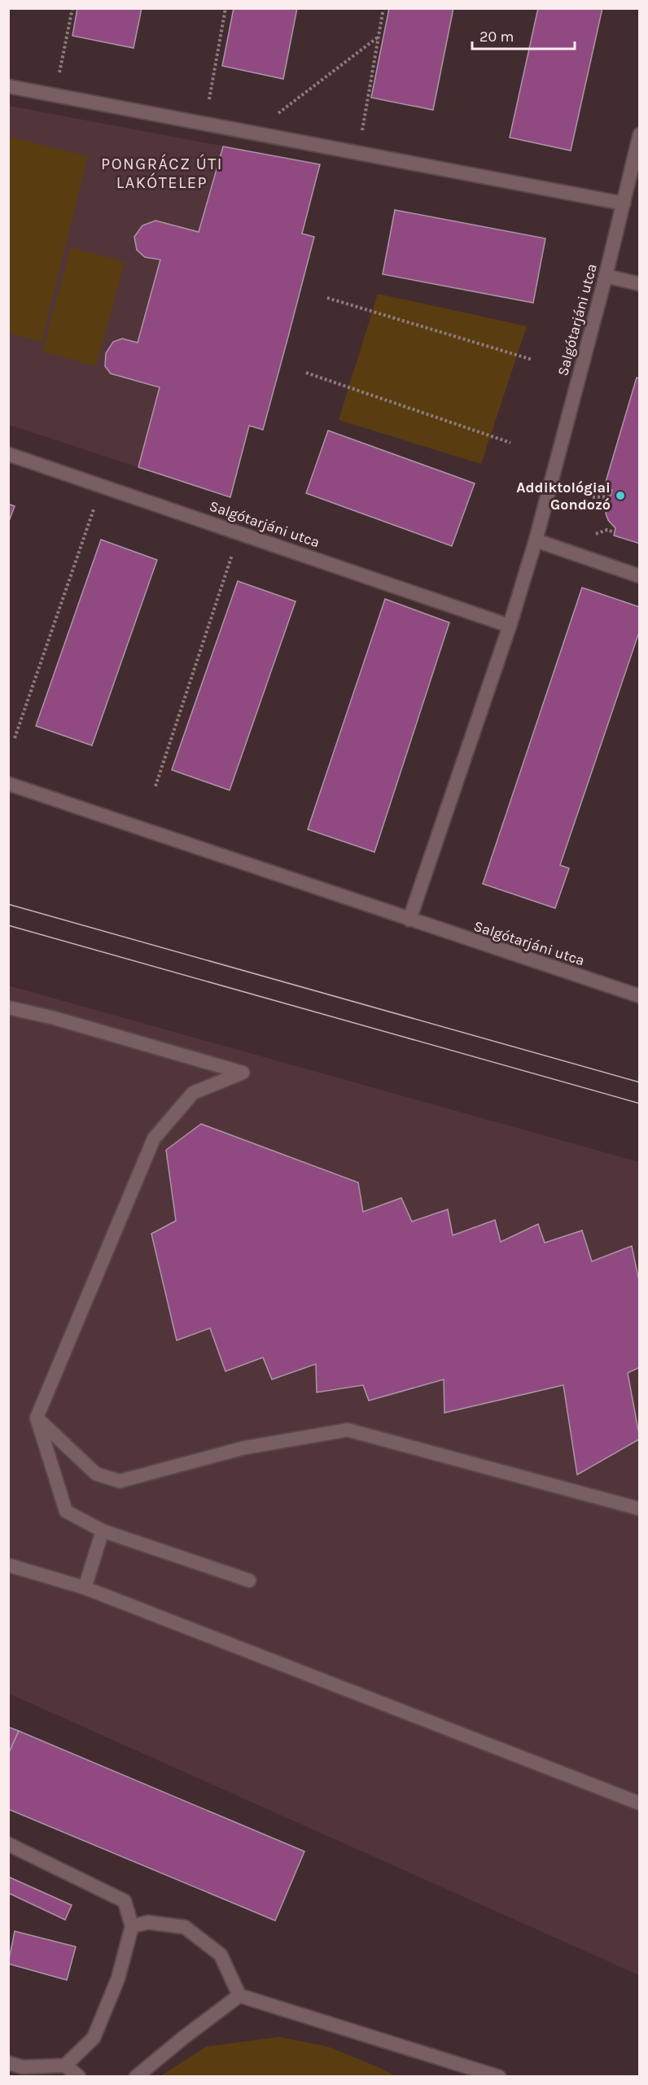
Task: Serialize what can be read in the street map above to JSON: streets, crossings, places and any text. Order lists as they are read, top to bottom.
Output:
{
  "streets": {
    "street": ["Salgótarjáni utca"]
  },
  "districts": ["PONGRÁCZ ÚTI LAKÓTELEP"],
  "places": ["Addiktológiai Gondozó"],
  "scale_bar": "20 m"
}
